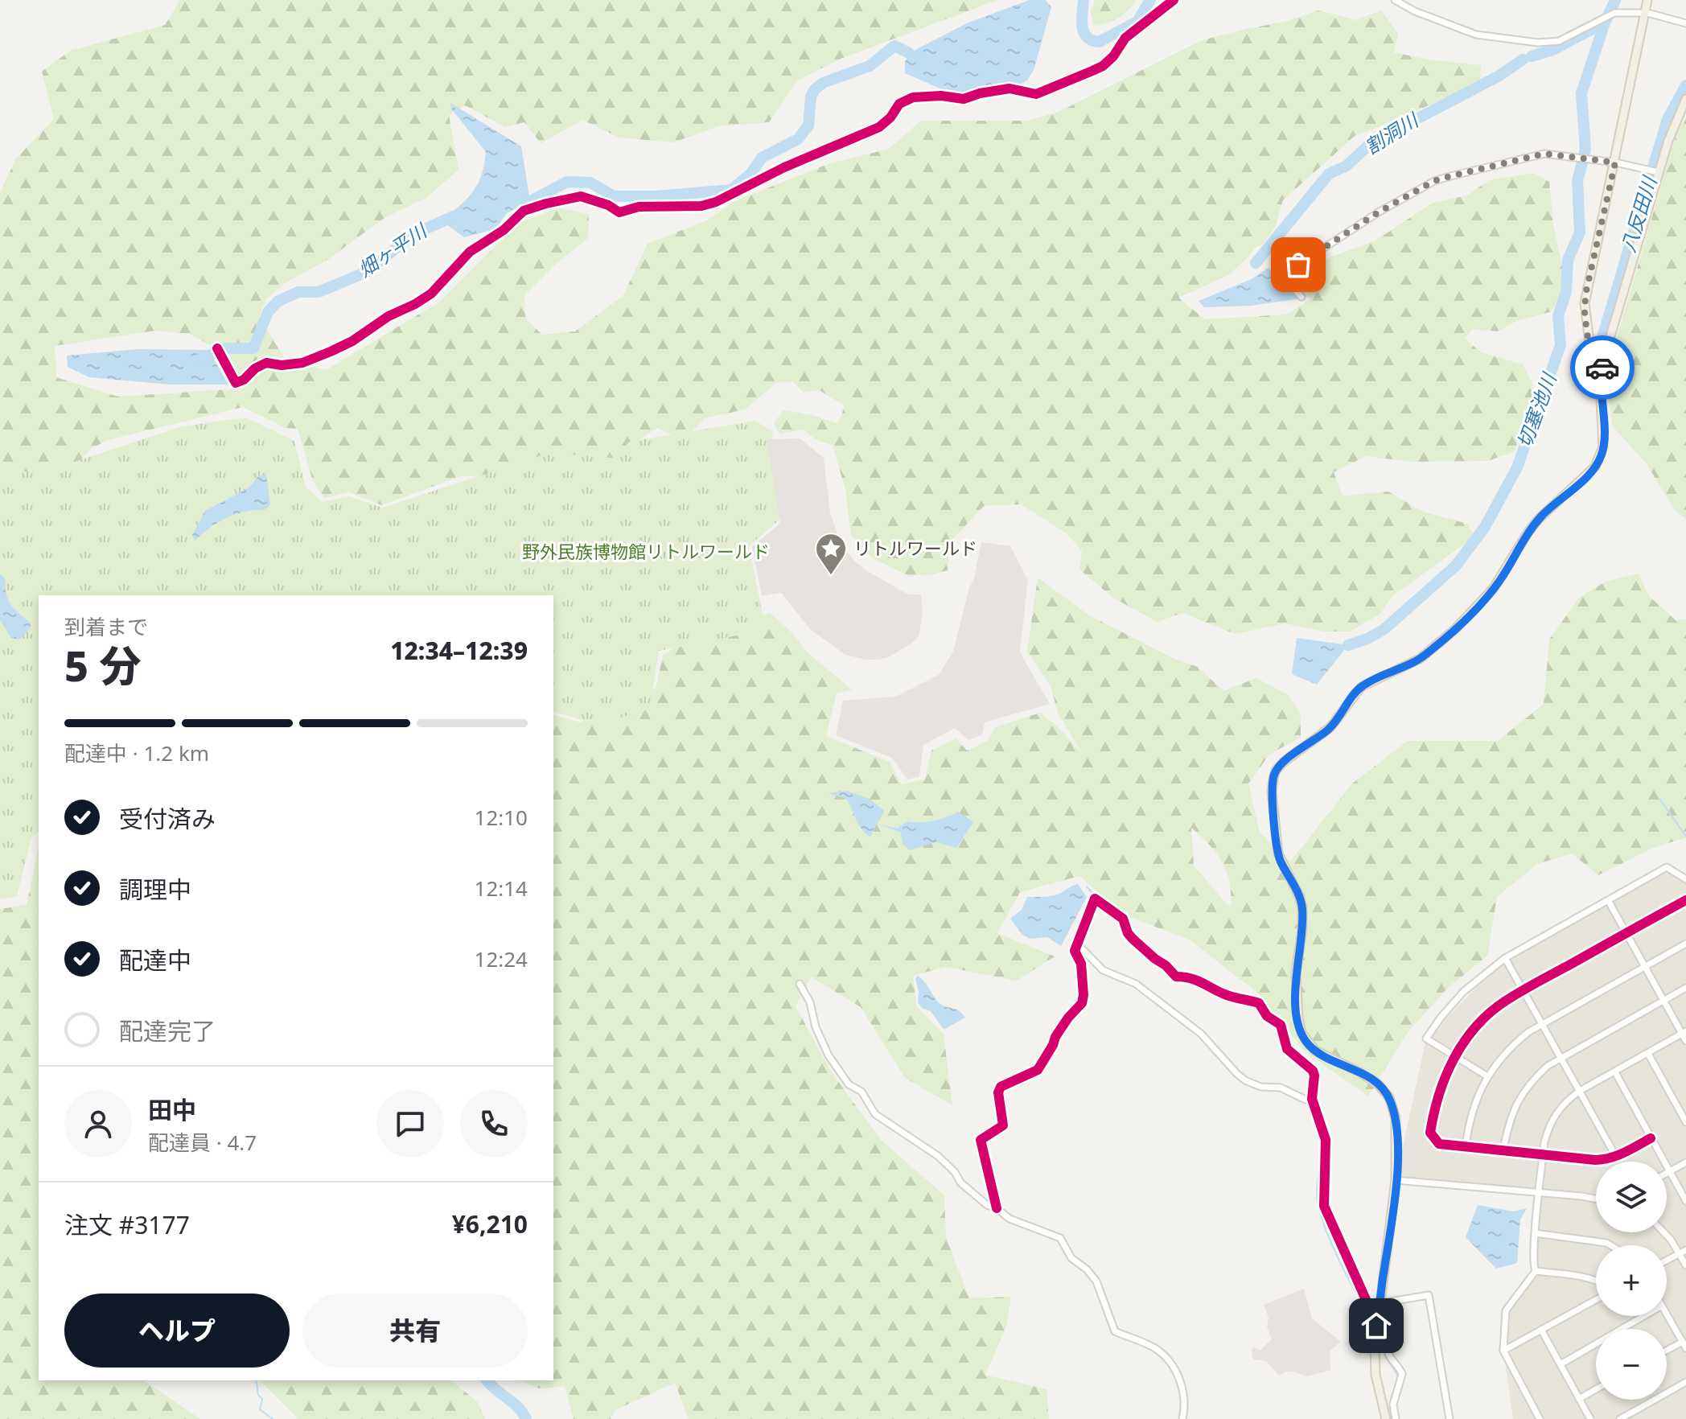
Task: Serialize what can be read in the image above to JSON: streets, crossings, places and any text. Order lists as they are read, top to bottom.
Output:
{
  "water": [
    "割洞川",
    "八反田川",
    "畑ヶ平川",
    "切塞池川"
  ],
  "parks": ["野外民族博物館リトルワールド"],
  "places": {
    "place": ["リトルワールド"]
  },
  "page": {
    "heading": ["5 分", "到着まで", "12:34–12:39"],
    "panel": [
      "田中",
      "配達員 · 4.7",
      "注文 #3177",
      "¥6,210"
    ],
    "bar": "配達中 · 1.2 km",
    "list": [
      ["受付済み", "12:10"],
      ["調理中", "12:14"],
      ["配達中", "12:24"],
      "配達完了"
    ],
    "map_buttons": ["+", "−"],
    "buttons": ["ヘルプ", "共有"]
  }
}
